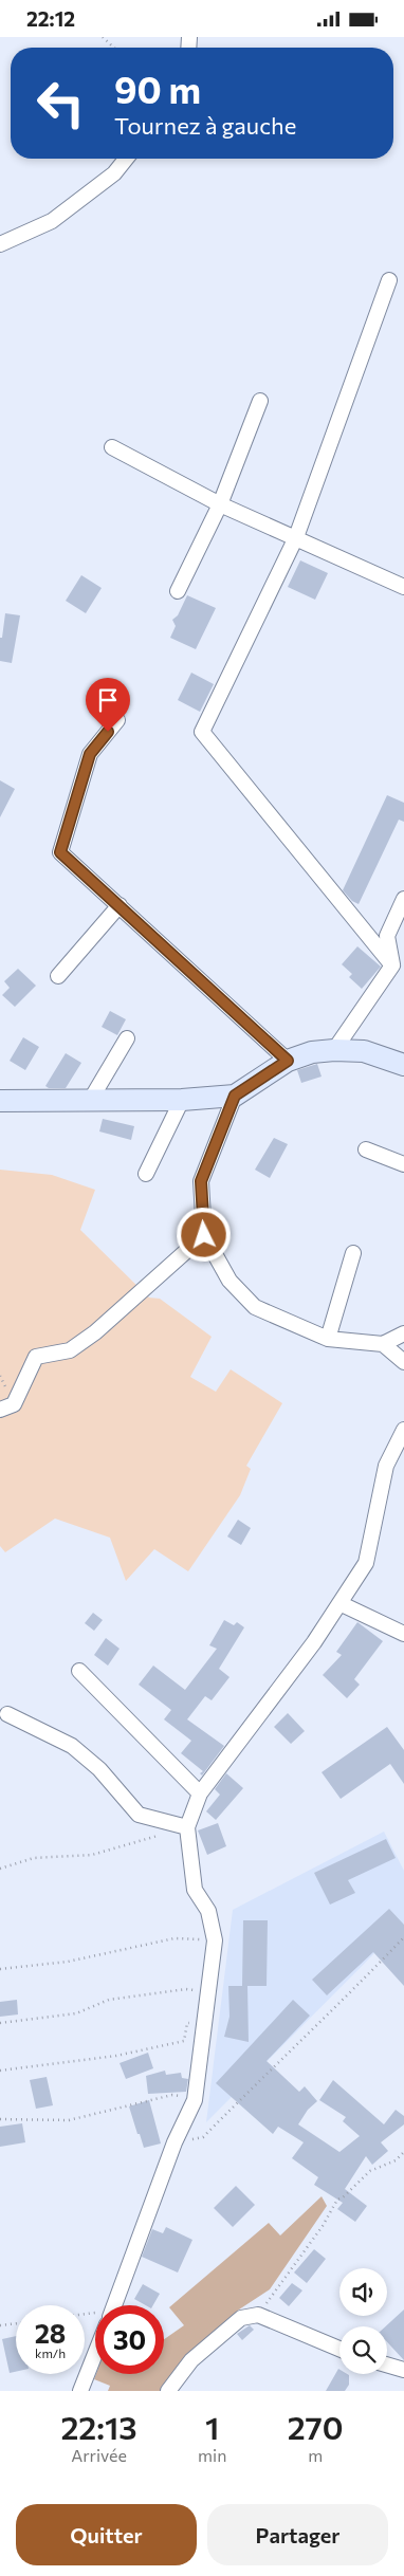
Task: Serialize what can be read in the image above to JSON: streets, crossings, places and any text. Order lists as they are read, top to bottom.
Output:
{
  "page": {
    "status": "22:12",
    "turn": ["90 m", "Tournez à gauche"],
    "speed": "28 km/h",
    "limit": "30",
    "eta": [
      "22:13",
      "Arrivée",
      "1",
      "min",
      "270",
      "m"
    ],
    "buttons": ["Quitter", "Partager"]
  }
}
